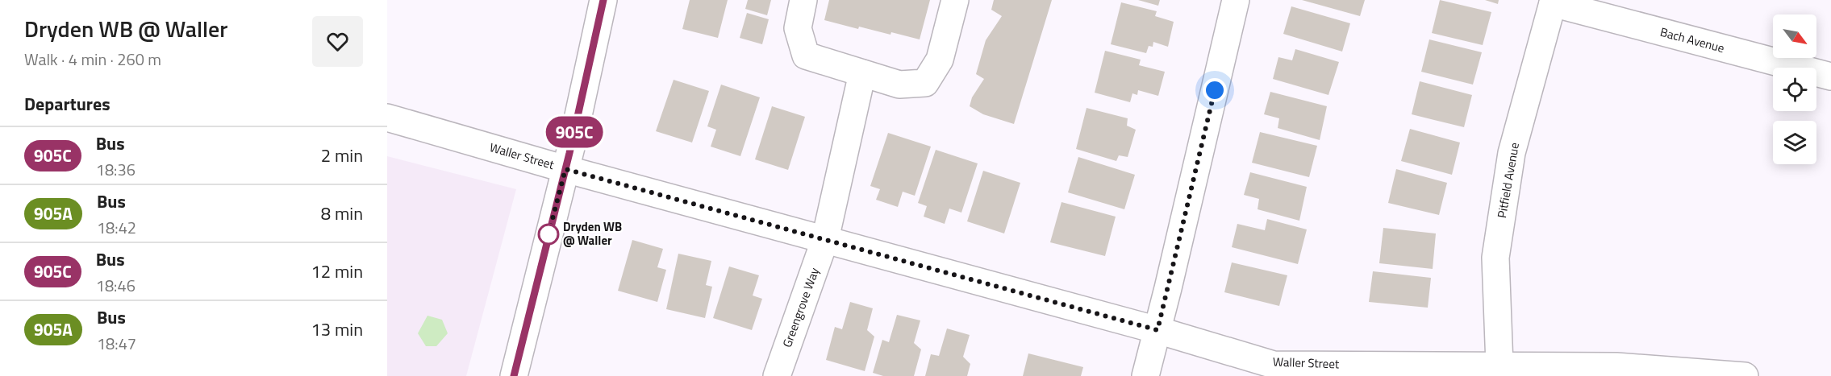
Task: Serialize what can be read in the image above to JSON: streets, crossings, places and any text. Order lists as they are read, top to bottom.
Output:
{
  "streets": {
    "street": [
      "Bach Avenue",
      "Waller Street",
      "Pitfield Avenue",
      "Greengrove Way"
    ]
  },
  "crossings": [
    ["Bach Avenue", "Pitfield Avenue"],
    ["Waller Street", "Pitfield Avenue"],
    ["Waller Street", "Greengrove Way"]
  ],
  "places": ["Dryden WB @ Waller"],
  "lines": ["bus line 905C"],
  "north": "bottom right",
  "page": {
    "heading": [
      ["Dryden WB @ Waller", "Walk · 4 min · 260 m"],
      "Departures"
    ],
    "on_map": "905C",
    "list": [
      {
        "mark": "905C",
        "name": "Bus",
        "note": "18:36",
        "value": "2 min"
      },
      {
        "mark": "905A",
        "name": "Bus",
        "note": "18:42",
        "value": "8 min"
      },
      {
        "mark": "905C",
        "name": "Bus",
        "note": "18:46",
        "value": "12 min"
      },
      {
        "mark": "905A",
        "name": "Bus",
        "note": "18:47",
        "value": "13 min"
      }
    ]
  }
}
